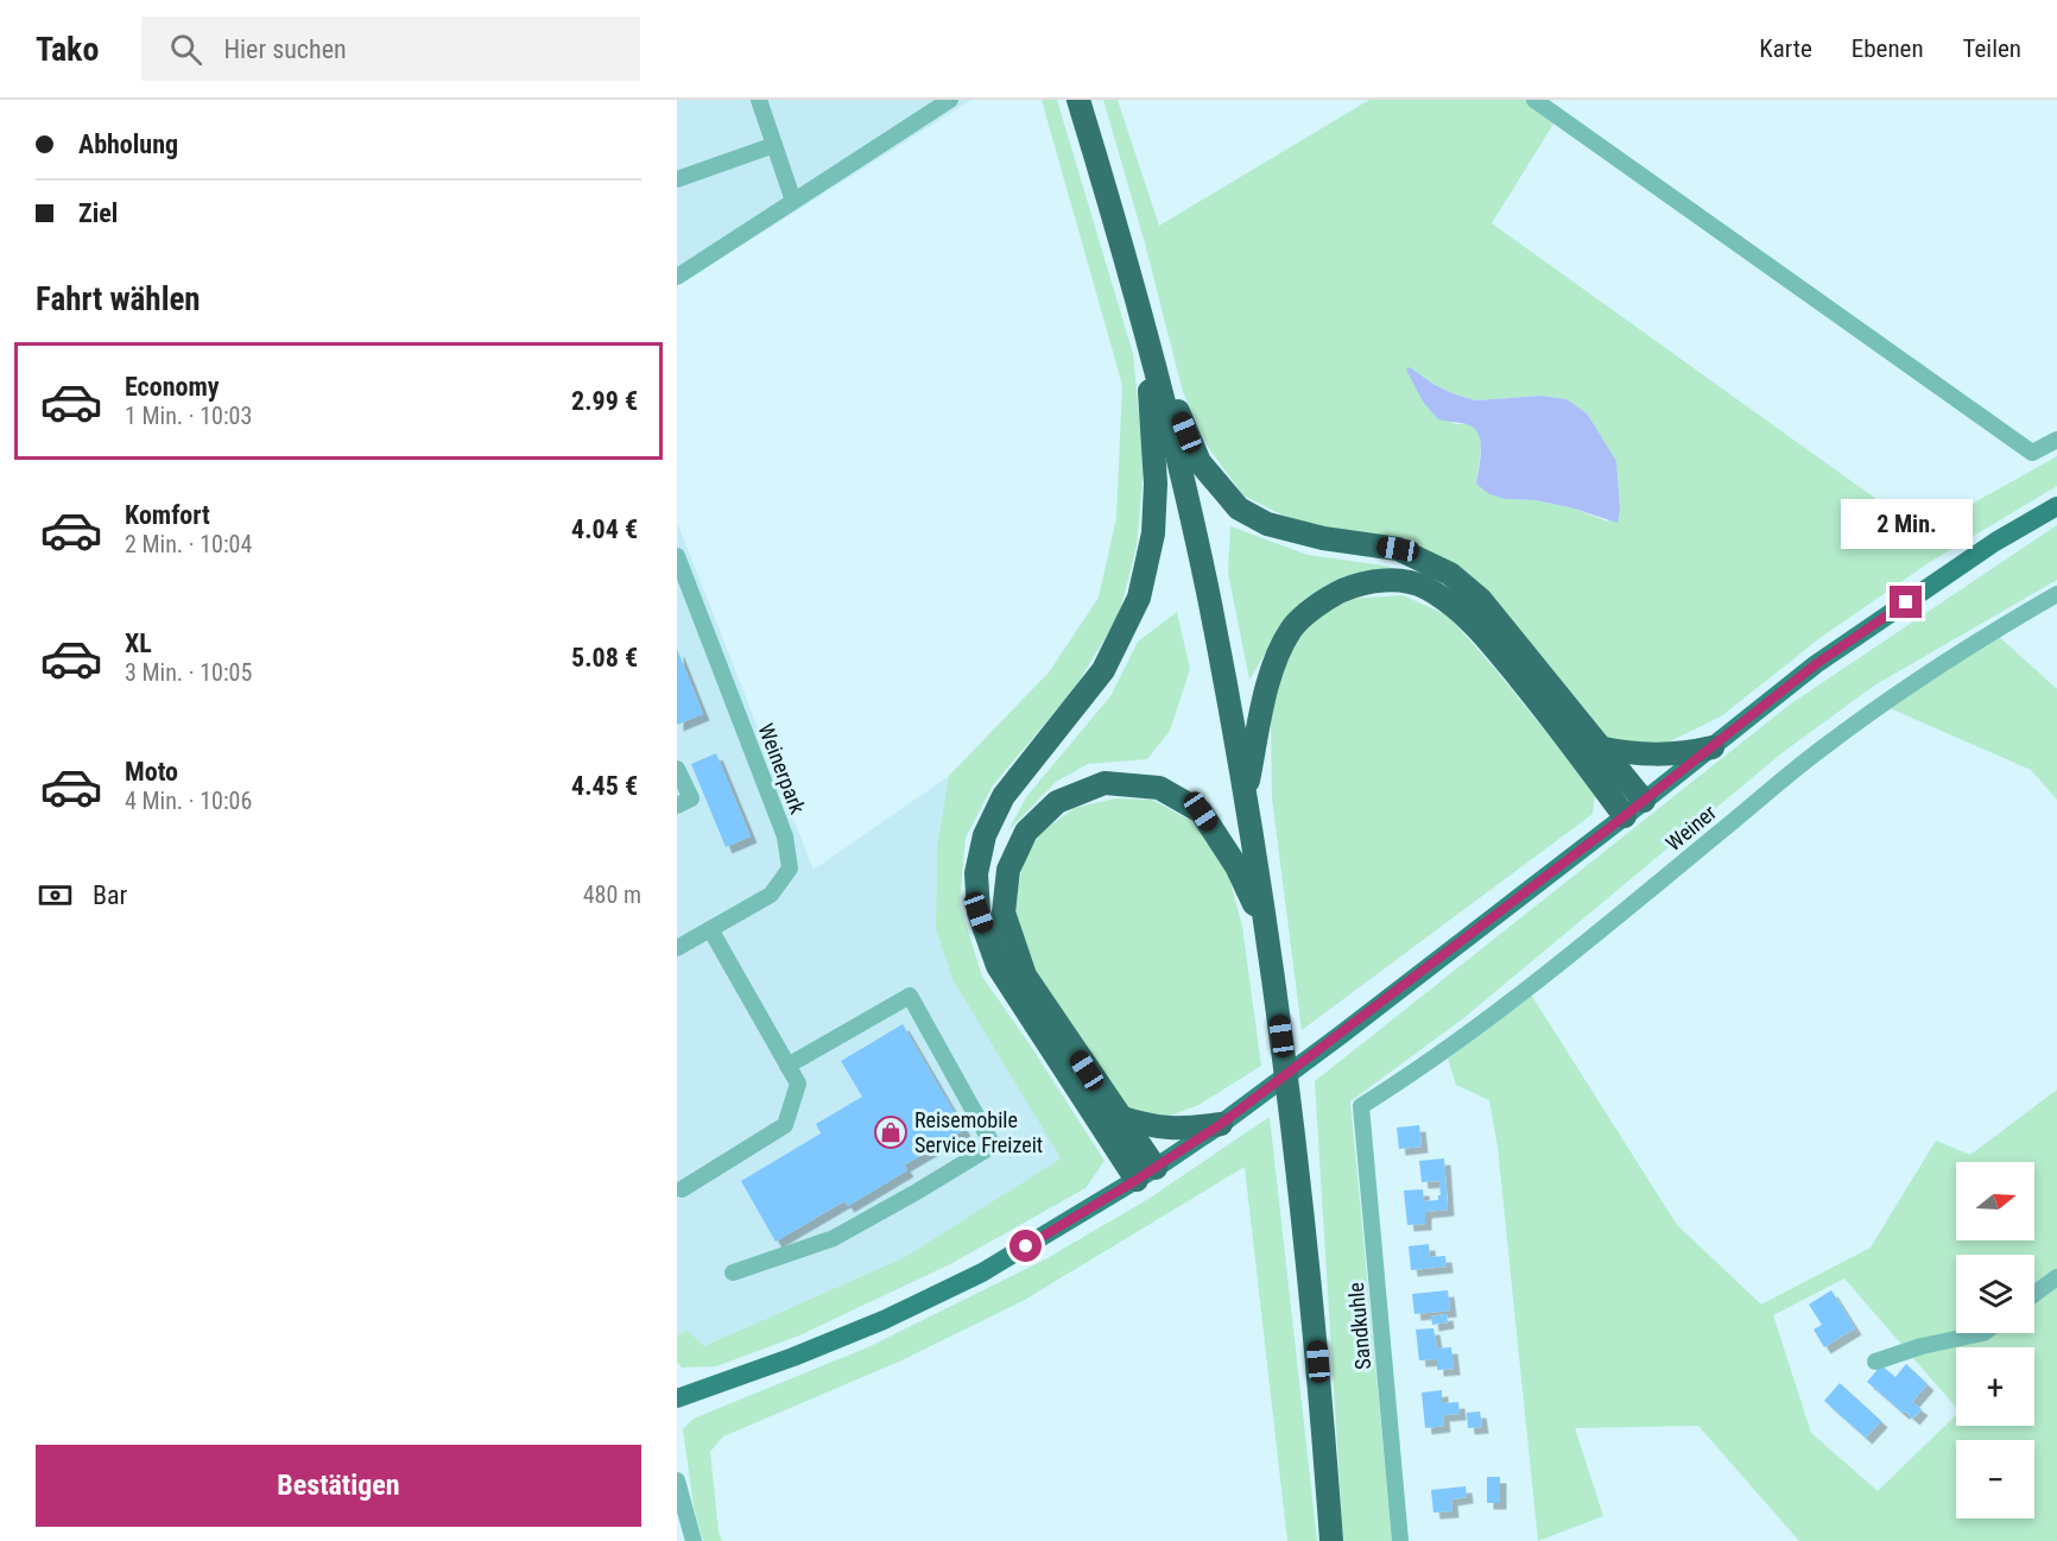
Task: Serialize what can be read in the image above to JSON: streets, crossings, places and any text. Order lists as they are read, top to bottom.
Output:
{
  "streets": {
    "street": ["Weinerpark", "Weiner", "Sandkuhle"]
  },
  "crossings": [
    ["Weiner", "Sandkuhle"]
  ],
  "places": {
    "shop": ["Reisemobile Service Freizeit"]
  },
  "north": "right",
  "page": {
    "header": "Tako",
    "search": "Hier suchen",
    "nav": ["Karte", "Ebenen", "Teilen"],
    "banner": ["Abholung", "Ziel"],
    "heading": "Fahrt wählen",
    "list": [
      {
        "name": "Economy",
        "note": "1 Min. · 10:03",
        "value": "2.99 €"
      },
      {
        "name": "Komfort",
        "note": "2 Min. · 10:04",
        "value": "4.04 €"
      },
      {
        "name": "XL",
        "note": "3 Min. · 10:05",
        "value": "5.08 €"
      },
      {
        "name": "Moto",
        "note": "4 Min. · 10:06",
        "value": "4.45 €"
      }
    ],
    "bubble": "2 Min.",
    "pay": ["Bar", "480 m"],
    "map_buttons": ["+", "−"],
    "buttons": "Bestätigen"
  }
}
